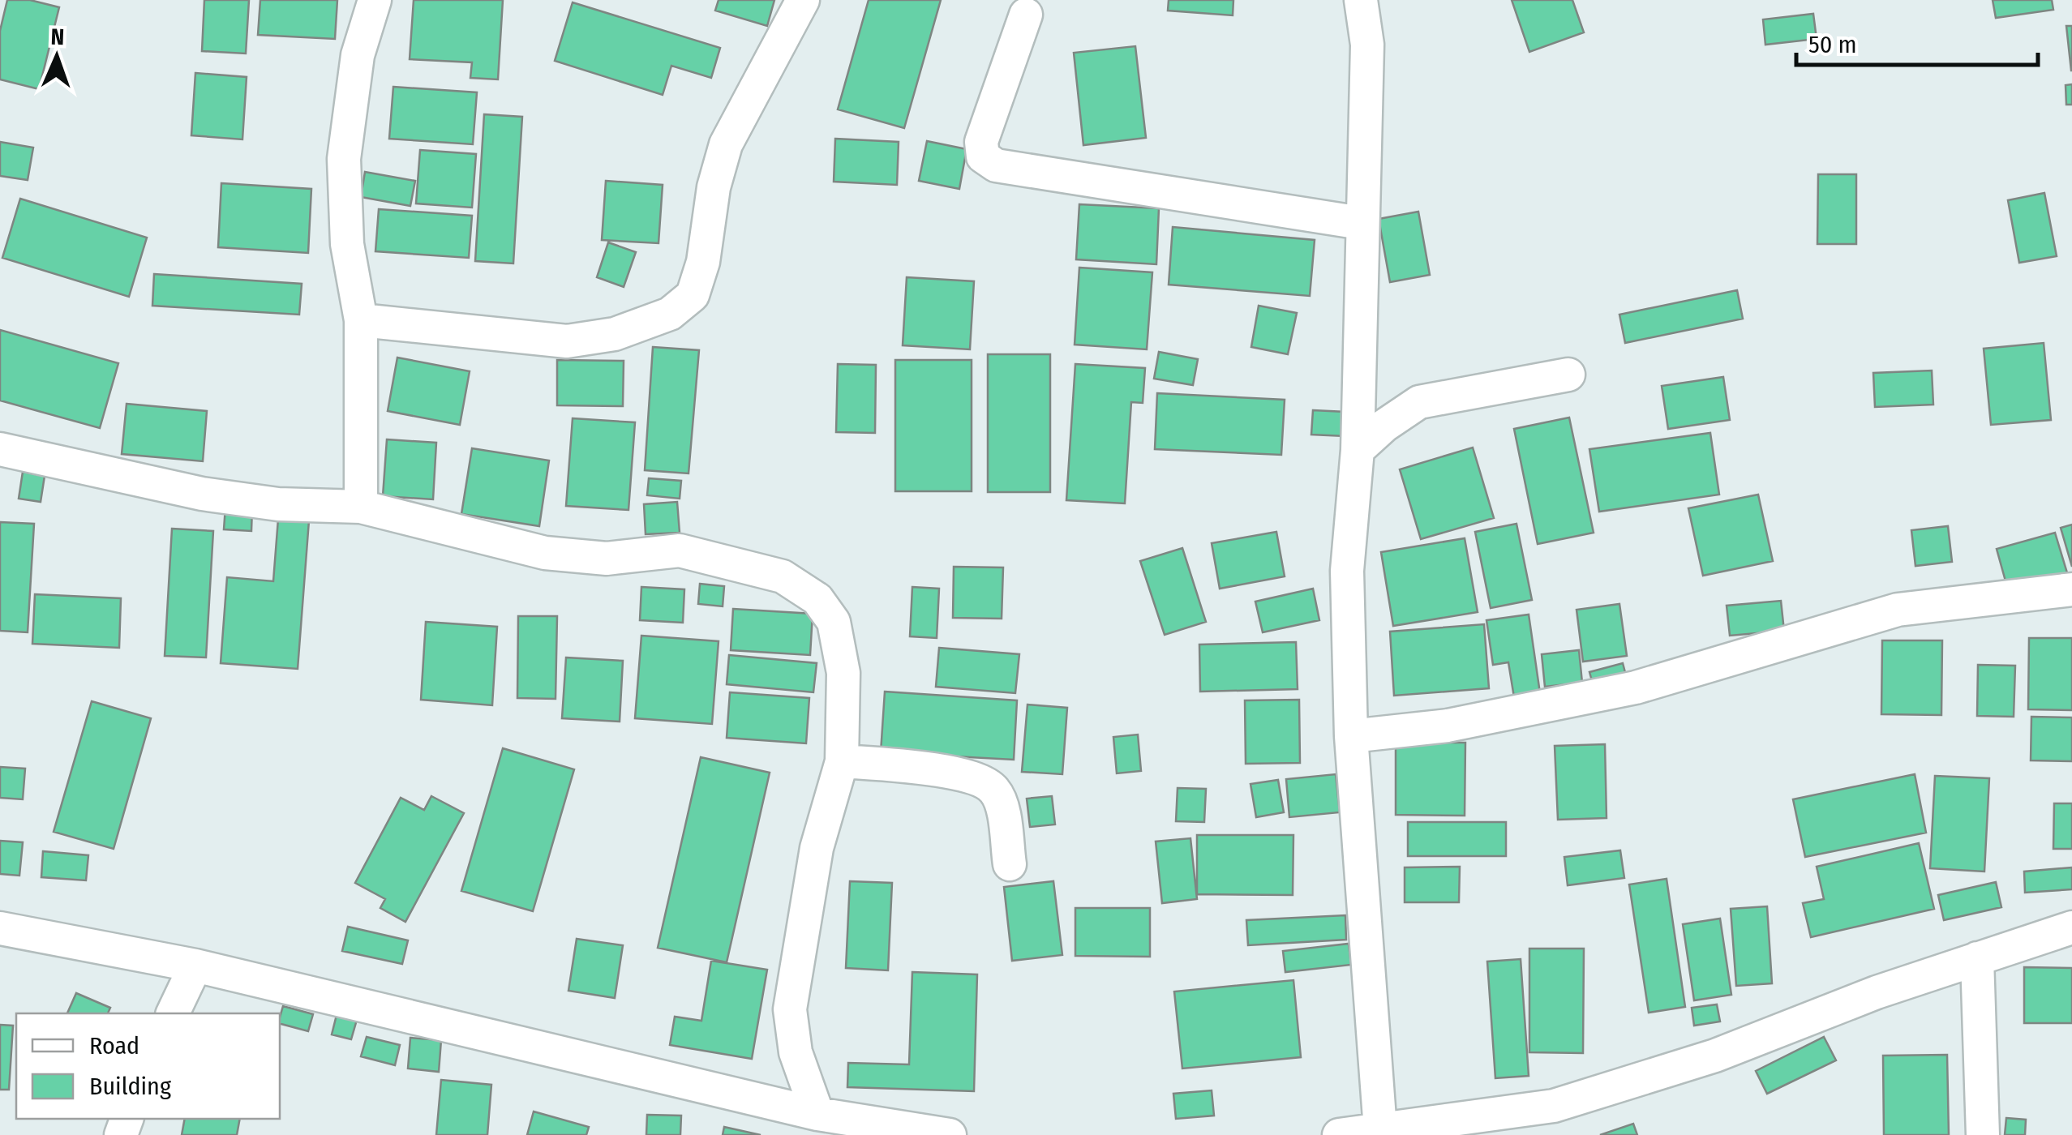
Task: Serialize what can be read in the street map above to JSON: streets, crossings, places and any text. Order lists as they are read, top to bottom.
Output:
{
  "legend": ["Road", "Building"],
  "scale_bar": "50 m",
  "north": "top"
}
